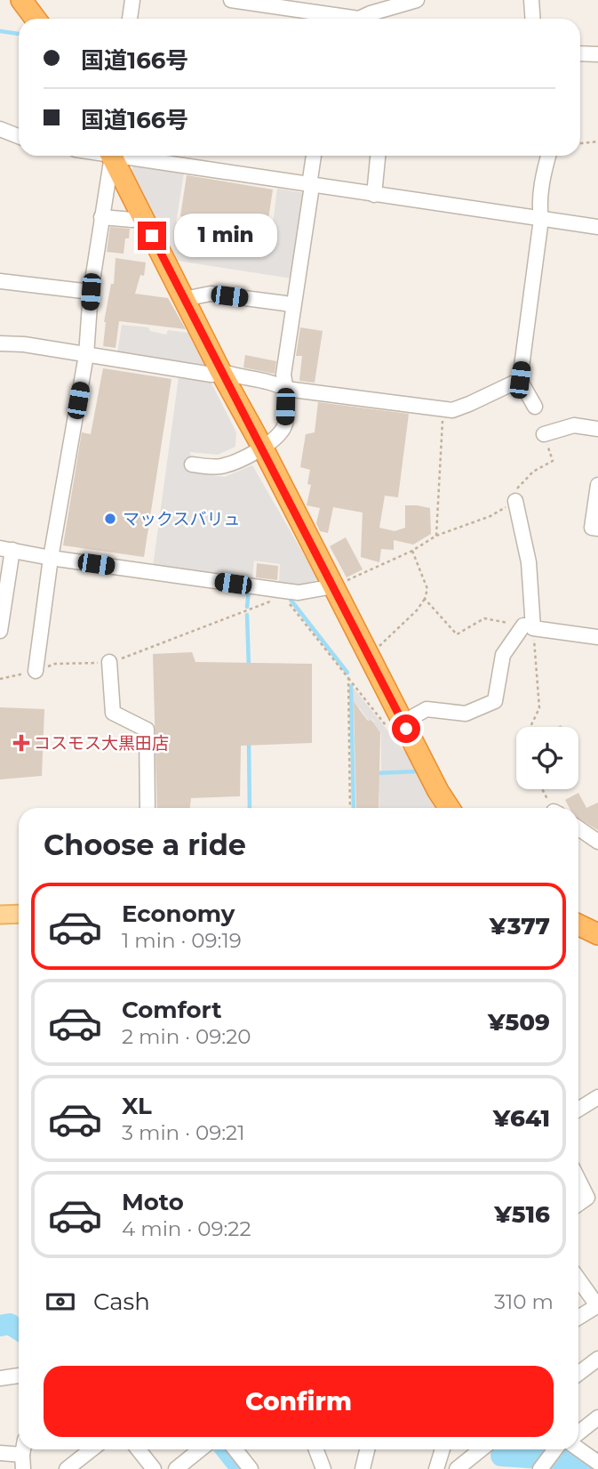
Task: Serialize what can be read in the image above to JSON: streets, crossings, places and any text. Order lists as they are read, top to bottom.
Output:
{
  "places": {
    "other": ["マックスバリュ"],
    "health": ["コスモス大黒田店"]
  },
  "page": {
    "banner": ["国道166号", "国道166号"],
    "bubble": "1 min",
    "heading": "Choose a ride",
    "list": [
      {
        "name": "Economy",
        "note": "1 min · 09:19",
        "value": "¥377"
      },
      {
        "name": "Comfort",
        "note": "2 min · 09:20",
        "value": "¥509"
      },
      {
        "name": "XL",
        "note": "3 min · 09:21",
        "value": "¥641"
      },
      {
        "name": "Moto",
        "note": "4 min · 09:22",
        "value": "¥516"
      }
    ],
    "pay": ["Cash", "310 m"],
    "buttons": "Confirm"
  }
}
